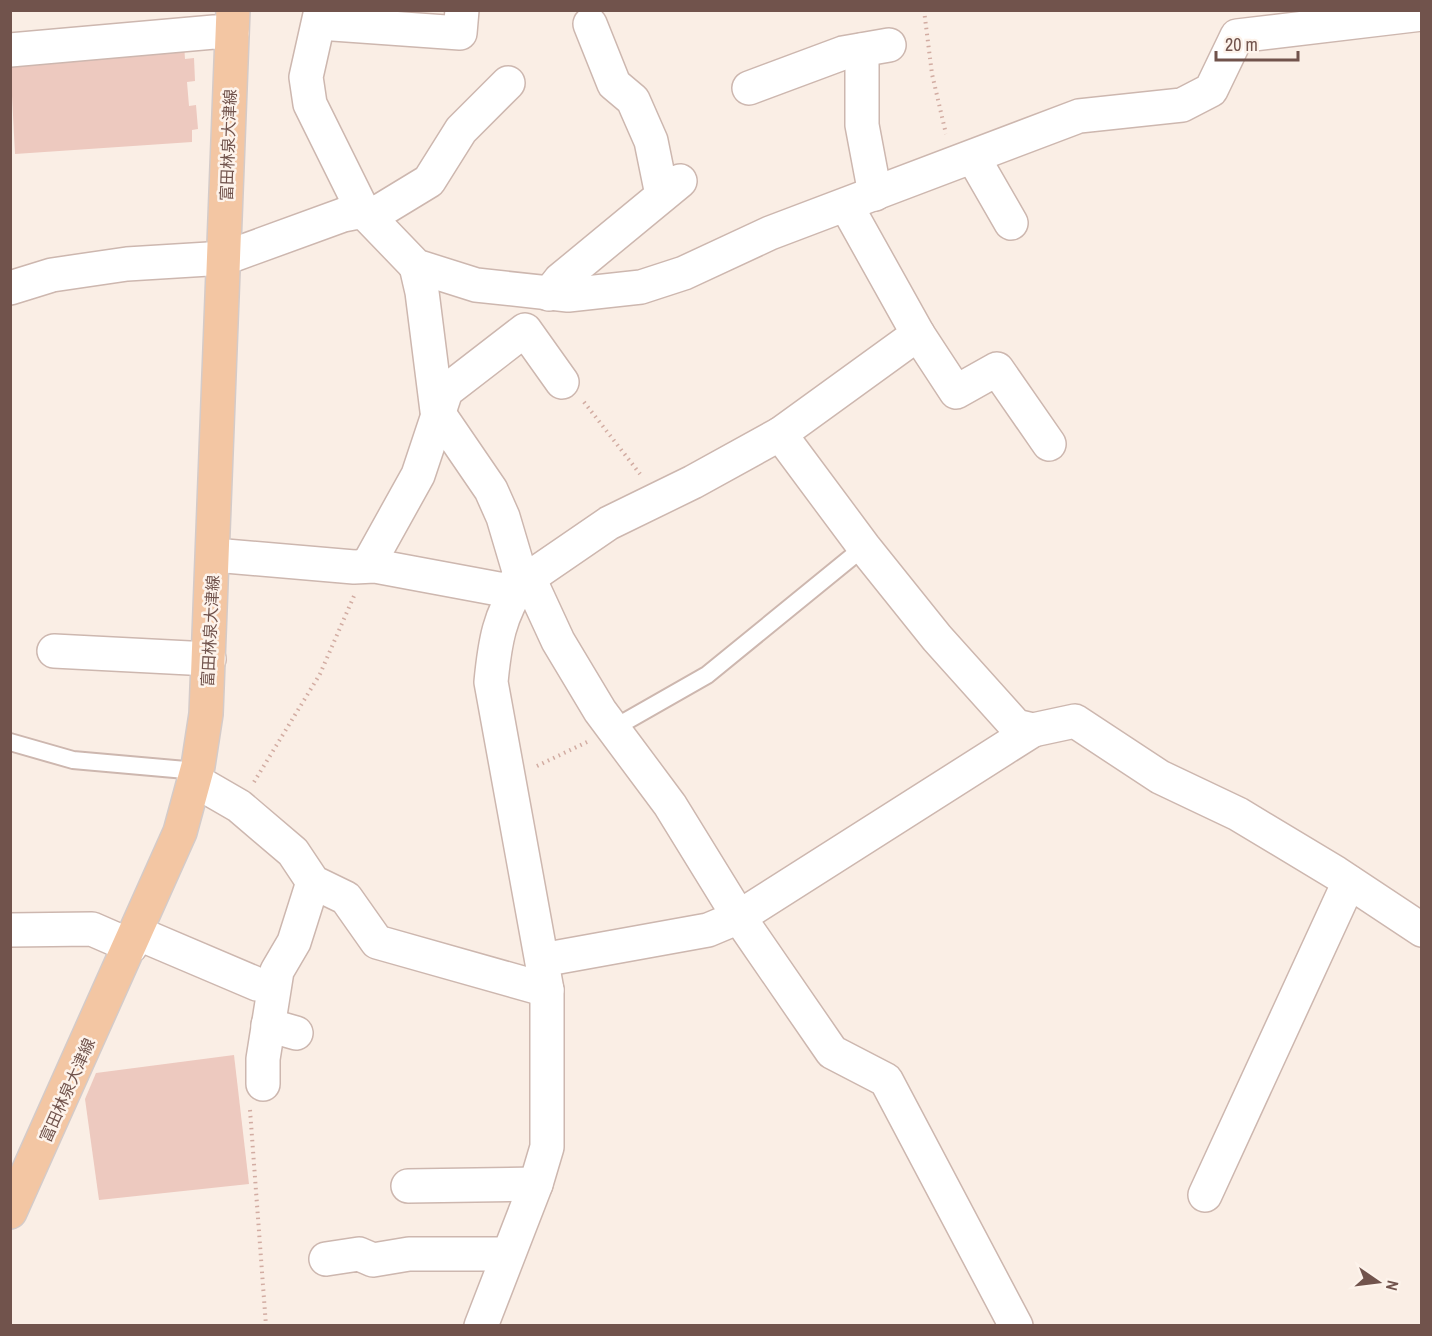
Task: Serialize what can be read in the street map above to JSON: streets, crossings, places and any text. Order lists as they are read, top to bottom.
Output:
{
  "streets": {
    "main road": ["富田林泉大津線"]
  },
  "scale_bar": "20 m",
  "north": "right"
}
